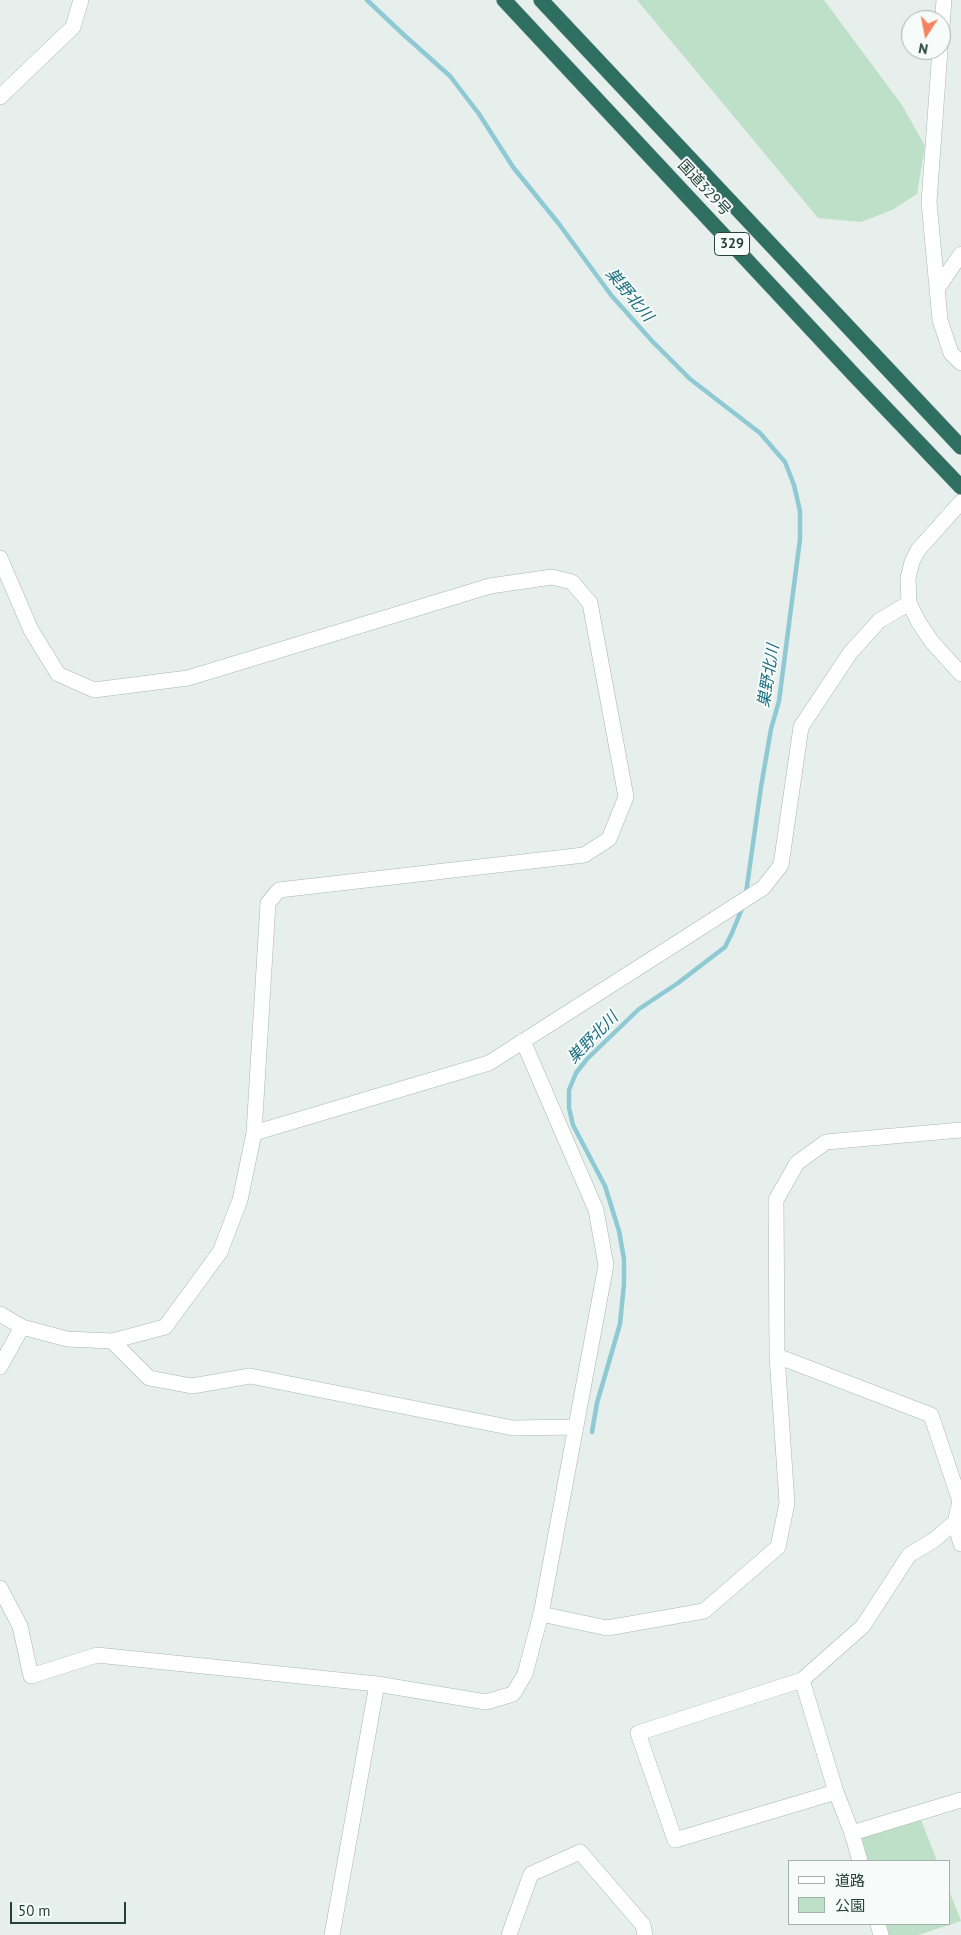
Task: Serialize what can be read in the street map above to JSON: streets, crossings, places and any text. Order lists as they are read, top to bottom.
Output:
{
  "streets": {
    "highway": ["国道329号", "329"]
  },
  "water": ["巣野北川"],
  "legend": ["道路", "公園"],
  "scale_bar": "50 m",
  "north": "bottom"
}
